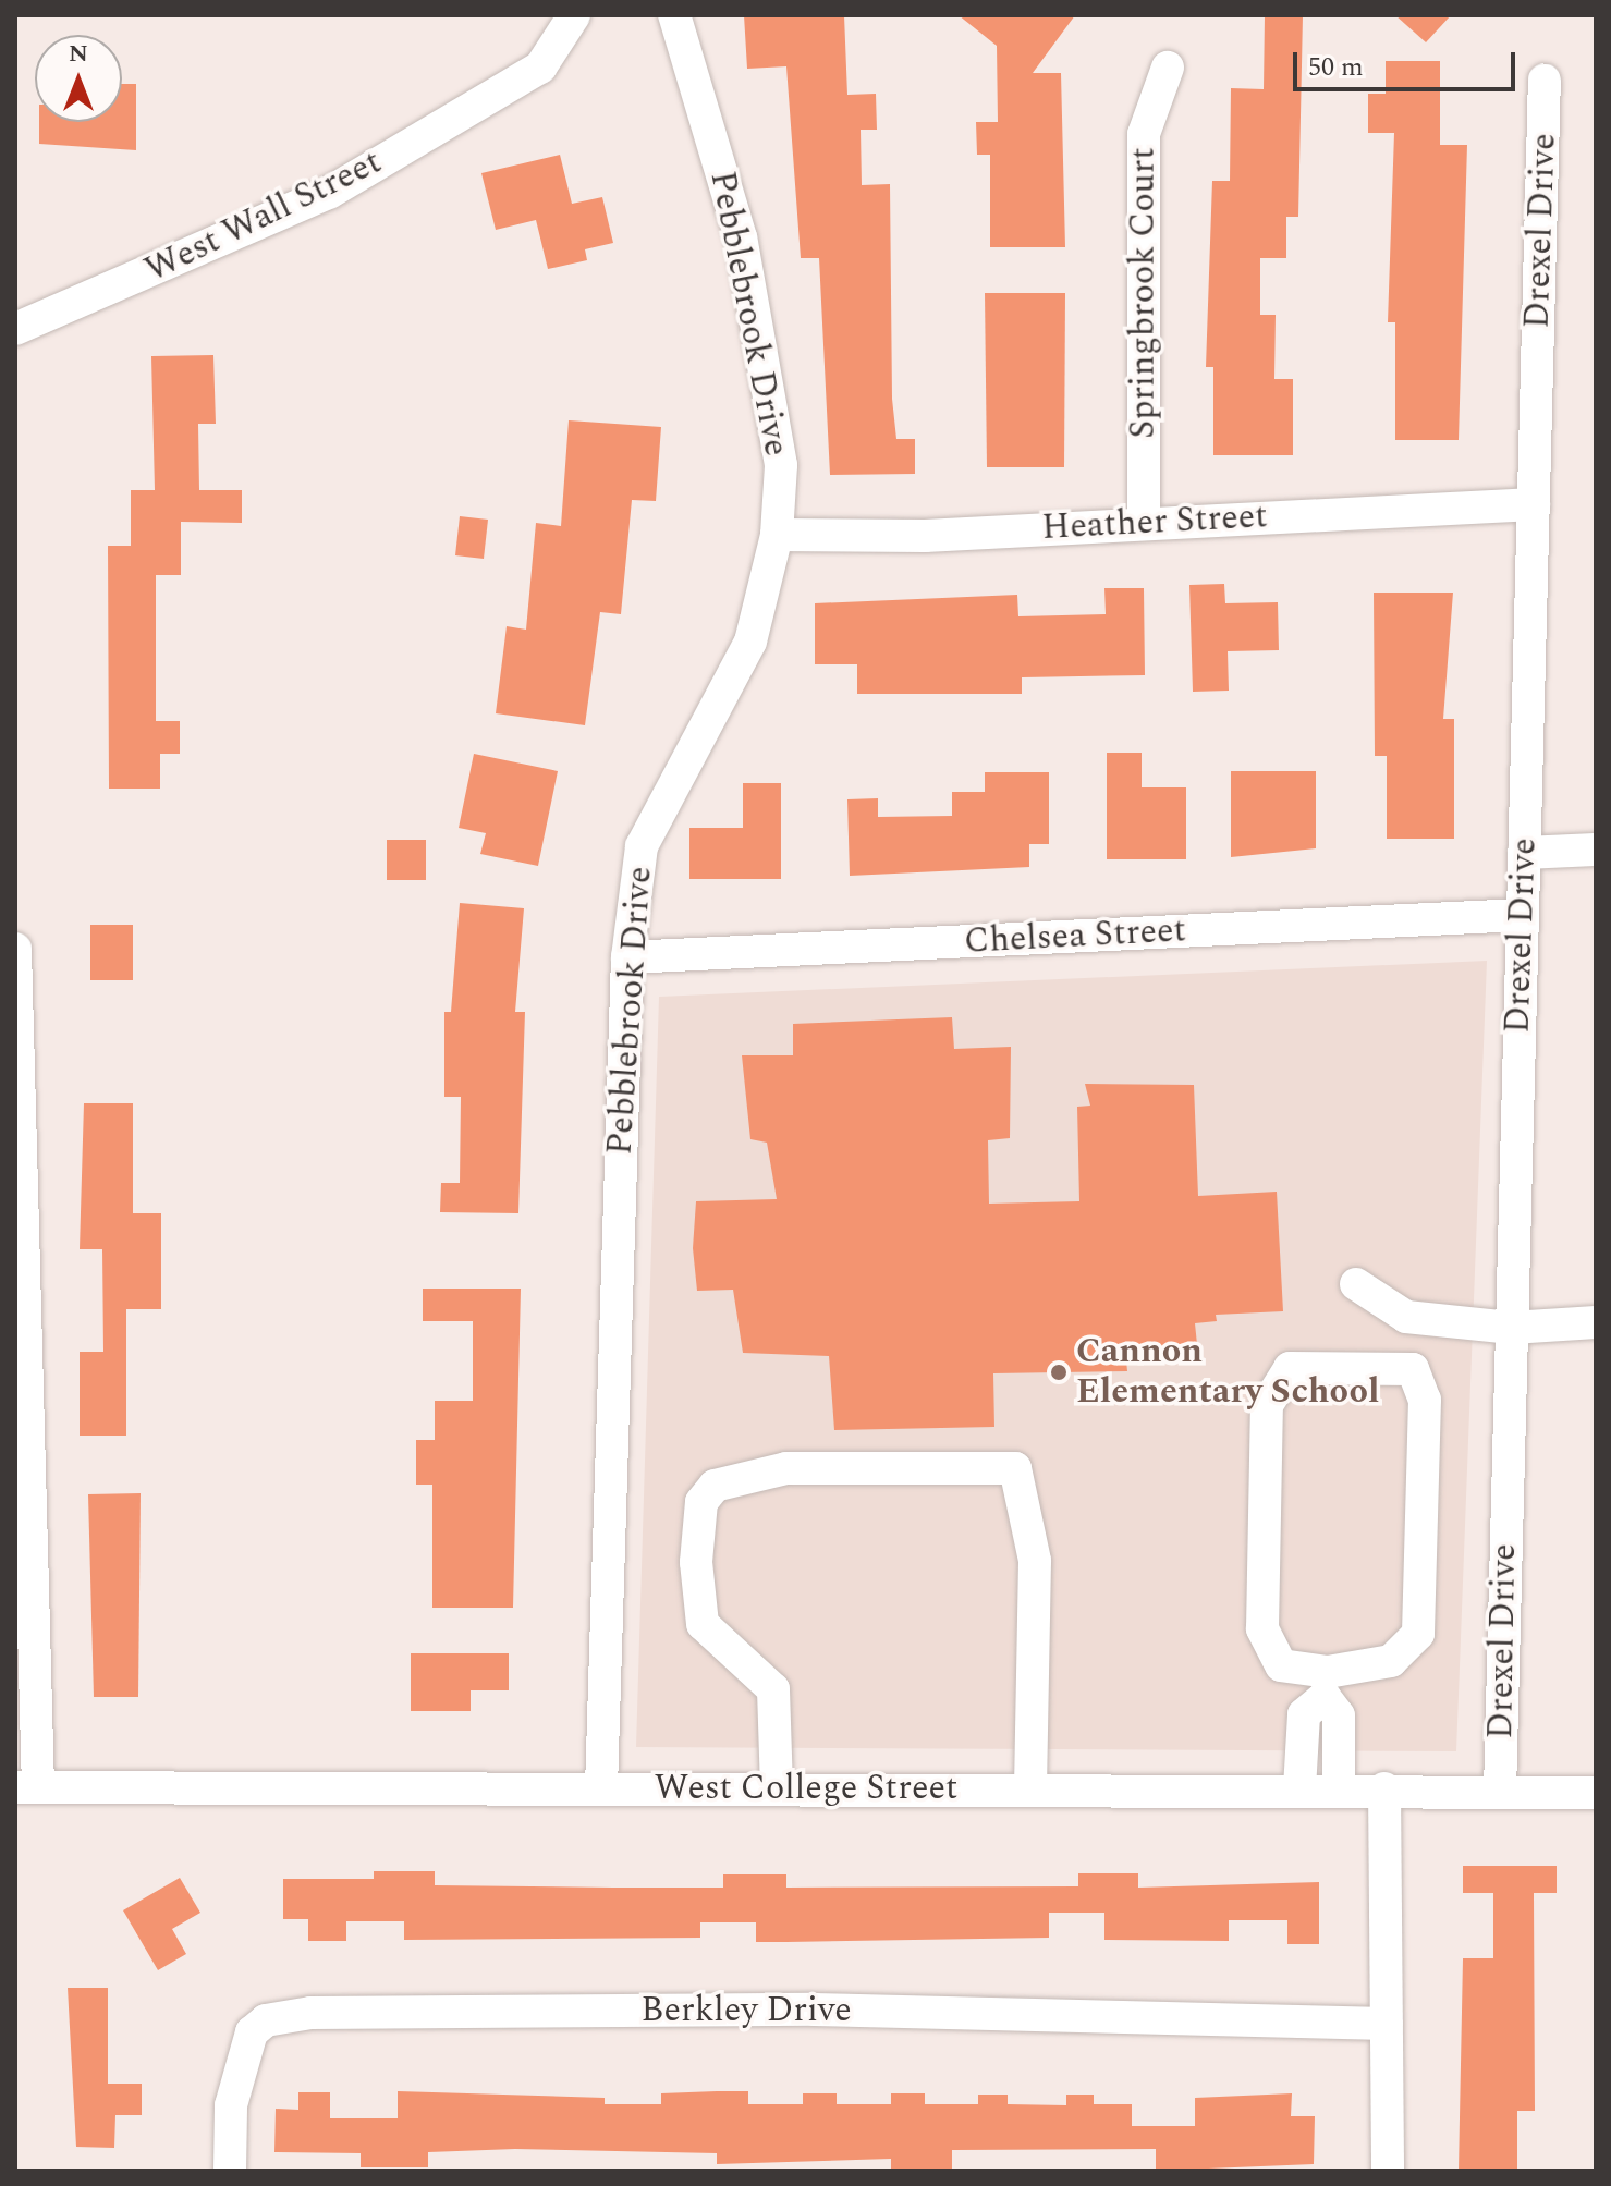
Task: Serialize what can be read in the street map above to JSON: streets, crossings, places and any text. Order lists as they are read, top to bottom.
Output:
{
  "streets": {
    "street": [
      "West Wall Street",
      "Drexel Drive",
      "Springbrook Court",
      "Pebblebrook Drive",
      "Heather Street",
      "Chelsea Street",
      "West College Street",
      "Berkley Drive"
    ]
  },
  "crossings": [
    ["Drexel Drive", "Heather Street"],
    ["Drexel Drive", "Chelsea Street"],
    ["Drexel Drive", "West College Street"],
    ["Springbrook Court", "Heather Street"],
    ["Pebblebrook Drive", "Heather Street"],
    ["Pebblebrook Drive", "Chelsea Street"],
    ["Pebblebrook Drive", "West College Street"]
  ],
  "places": ["Cannon Elementary School"],
  "scale_bar": "50 m",
  "north": "top"
}
